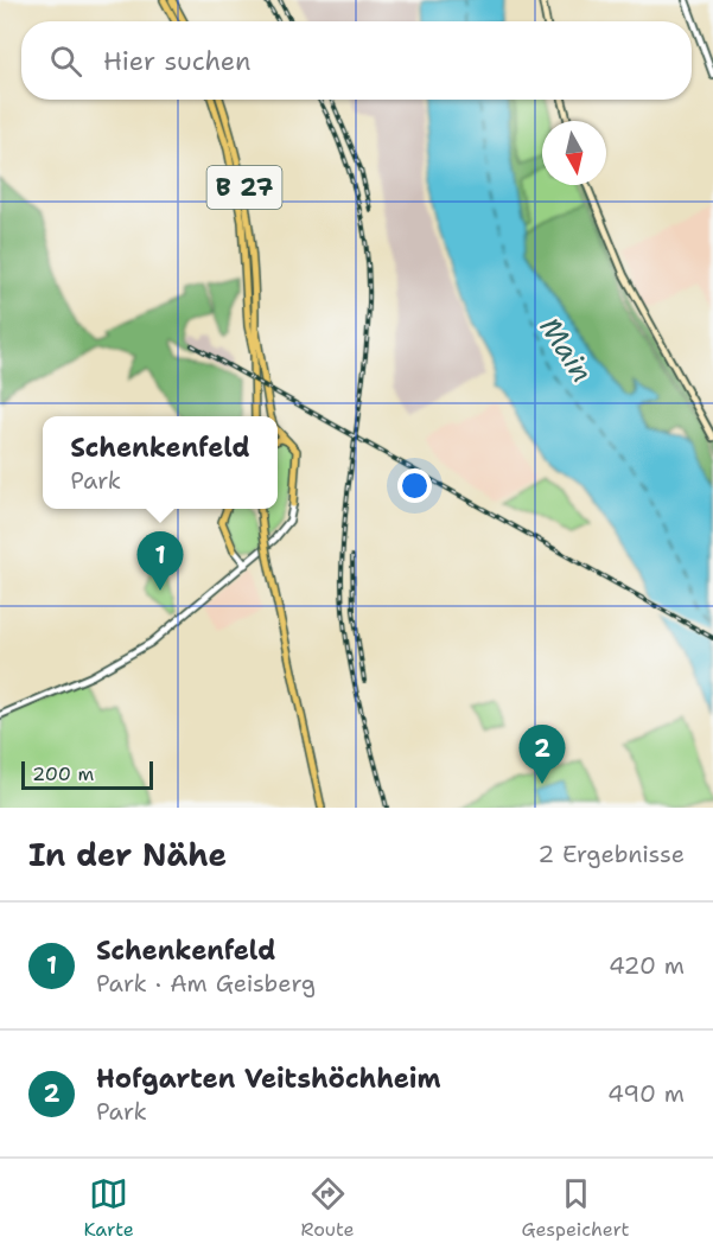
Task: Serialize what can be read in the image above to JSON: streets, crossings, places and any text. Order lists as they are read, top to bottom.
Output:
{
  "streets": {
    "main road": ["B 27"]
  },
  "water": ["Main"],
  "scale_bar": "200 m",
  "north": "bottom",
  "page": {
    "search": "Hier suchen",
    "popup": ["Schenkenfeld", "Park"],
    "pins": ["1", "2"],
    "scale": "200 m",
    "heading": ["In der Nähe", "2 Ergebnisse"],
    "list": [
      {
        "mark": "1",
        "name": "Schenkenfeld",
        "note": "Park · Am Geisberg",
        "value": "420 m"
      },
      {
        "mark": "2",
        "name": "Hofgarten Veitshöchheim",
        "note": "Park",
        "value": "490 m"
      }
    ],
    "nav": ["Karte", "Route", "Gespeichert"]
  }
}
